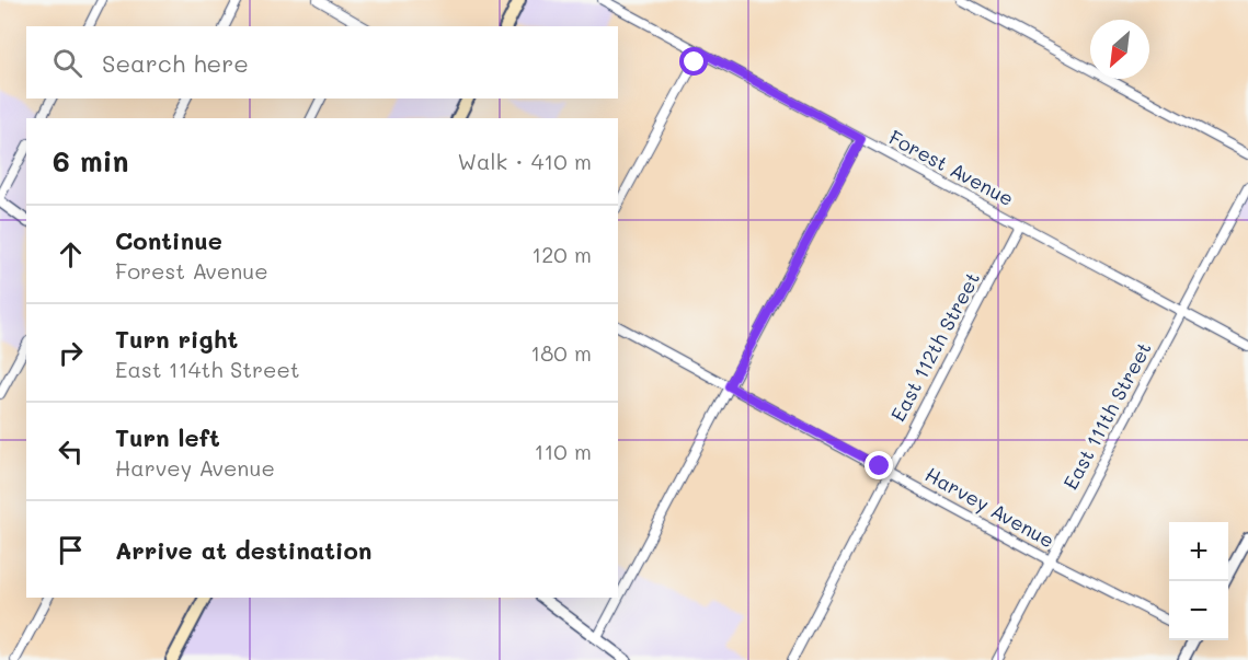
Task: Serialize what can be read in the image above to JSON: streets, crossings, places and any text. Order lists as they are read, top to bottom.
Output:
{
  "streets": {
    "street": [
      "Forest Avenue",
      "East 112th Street",
      "East 111th Street",
      "Harvey Avenue"
    ]
  },
  "crossings": [
    ["Forest Avenue", "East 112th Street"],
    ["Forest Avenue", "East 111th Street"],
    ["East 112th Street", "Harvey Avenue"],
    ["East 111th Street", "Harvey Avenue"]
  ],
  "north": "bottom left",
  "page": {
    "search": "Search here",
    "heading": ["6 min", "Walk · 410 m"],
    "list": [
      ["Continue", "Forest Avenue", "120 m"],
      ["Turn right", "East 114th Street", "180 m"],
      ["Turn left", "Harvey Avenue", "110 m"],
      "Arrive at destination"
    ],
    "map_buttons": ["+", "−"]
  }
}
